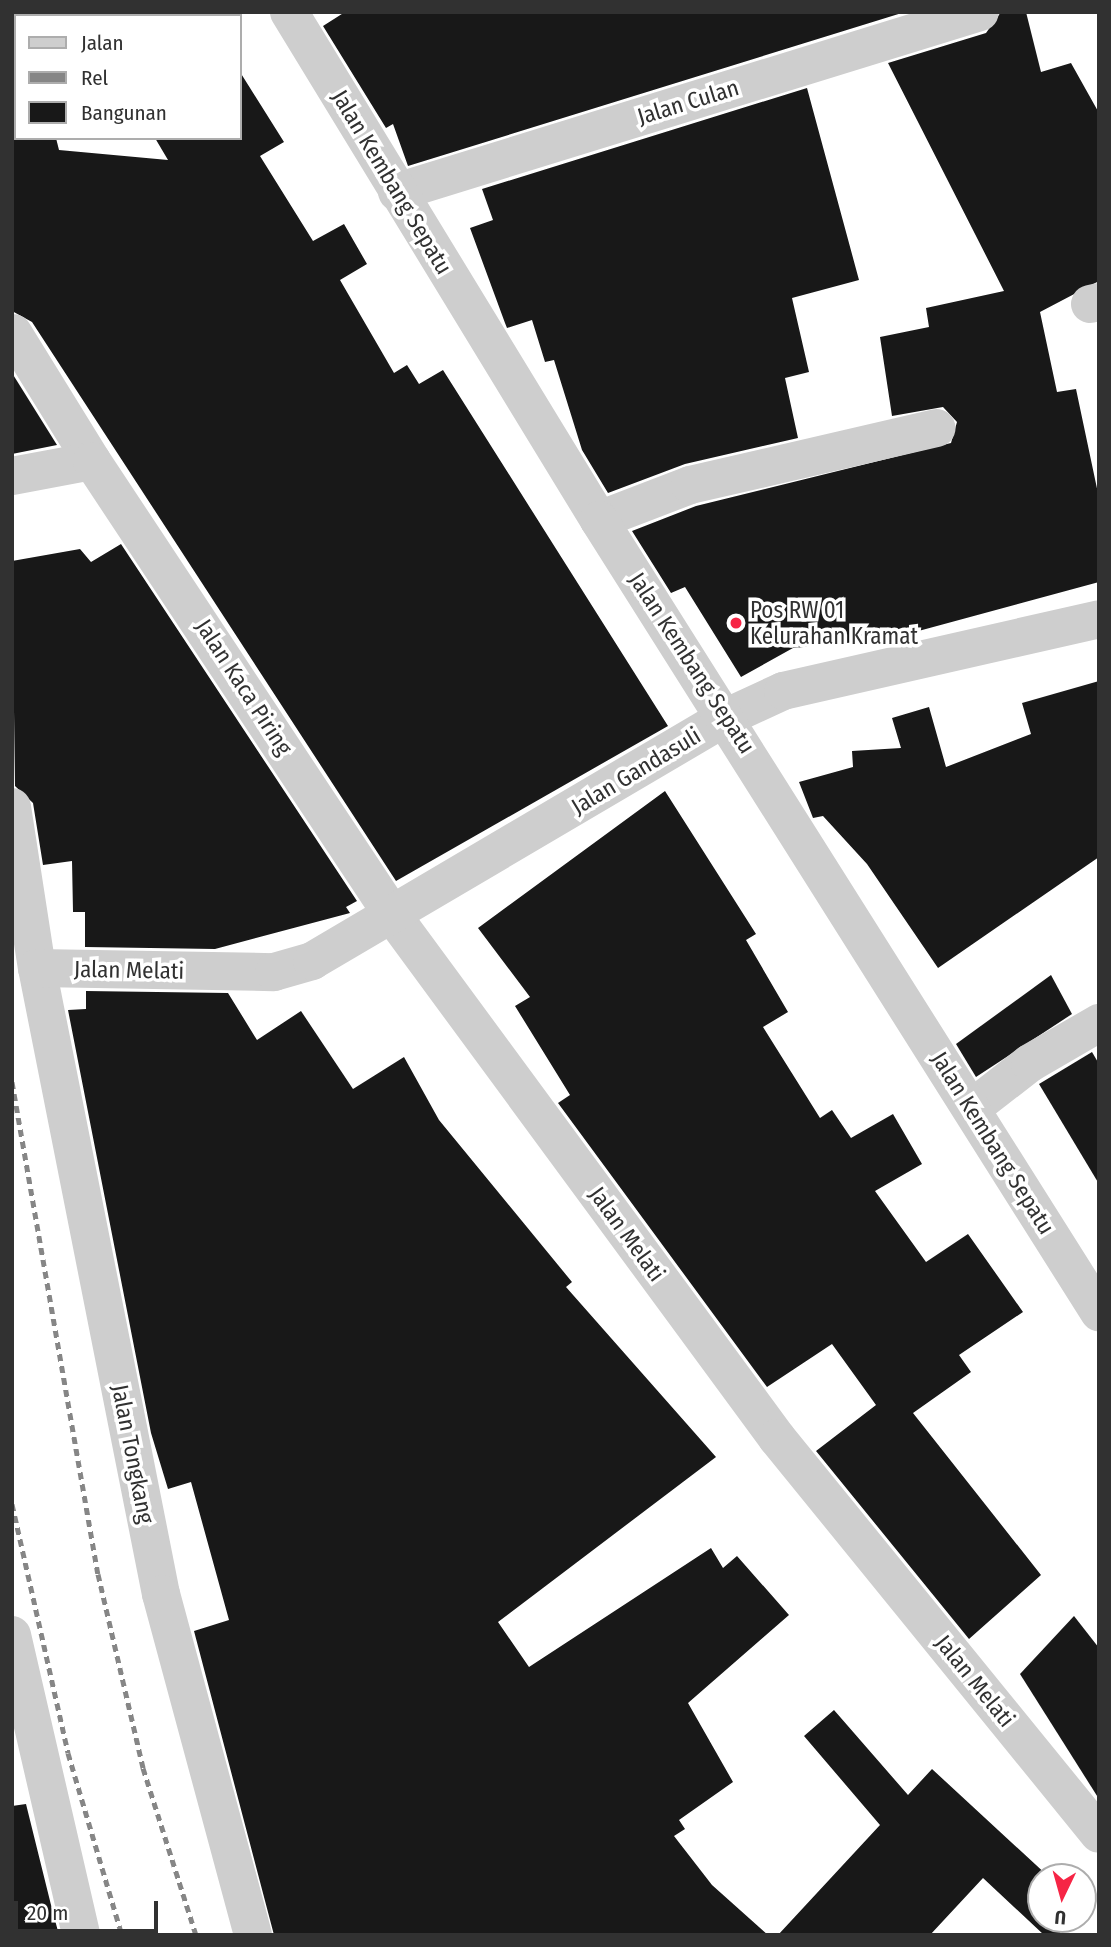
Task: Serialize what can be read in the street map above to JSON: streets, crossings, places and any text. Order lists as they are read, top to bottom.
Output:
{
  "streets": {
    "street": [
      "Jalan Culan",
      "Jalan Kembang Sepatu",
      "Jalan Kaca Piring",
      "Jalan Gandasuli",
      "Jalan Melati",
      "Jalan Tongkang"
    ]
  },
  "crossings": [
    ["Jalan Culan", "Jalan Kembang Sepatu"],
    ["Jalan Kembang Sepatu", "Jalan Gandasuli"],
    ["Jalan Kaca Piring", "Jalan Gandasuli"],
    ["Jalan Kaca Piring", "Jalan Melati"],
    ["Jalan Gandasuli", "Jalan Melati"],
    ["Jalan Melati", "Jalan Tongkang"]
  ],
  "places": ["Pos RW 01 Kelurahan Kramat"],
  "legend": ["Jalan", "Rel", "Bangunan"],
  "scale_bar": "20 m",
  "north": "bottom"
}
